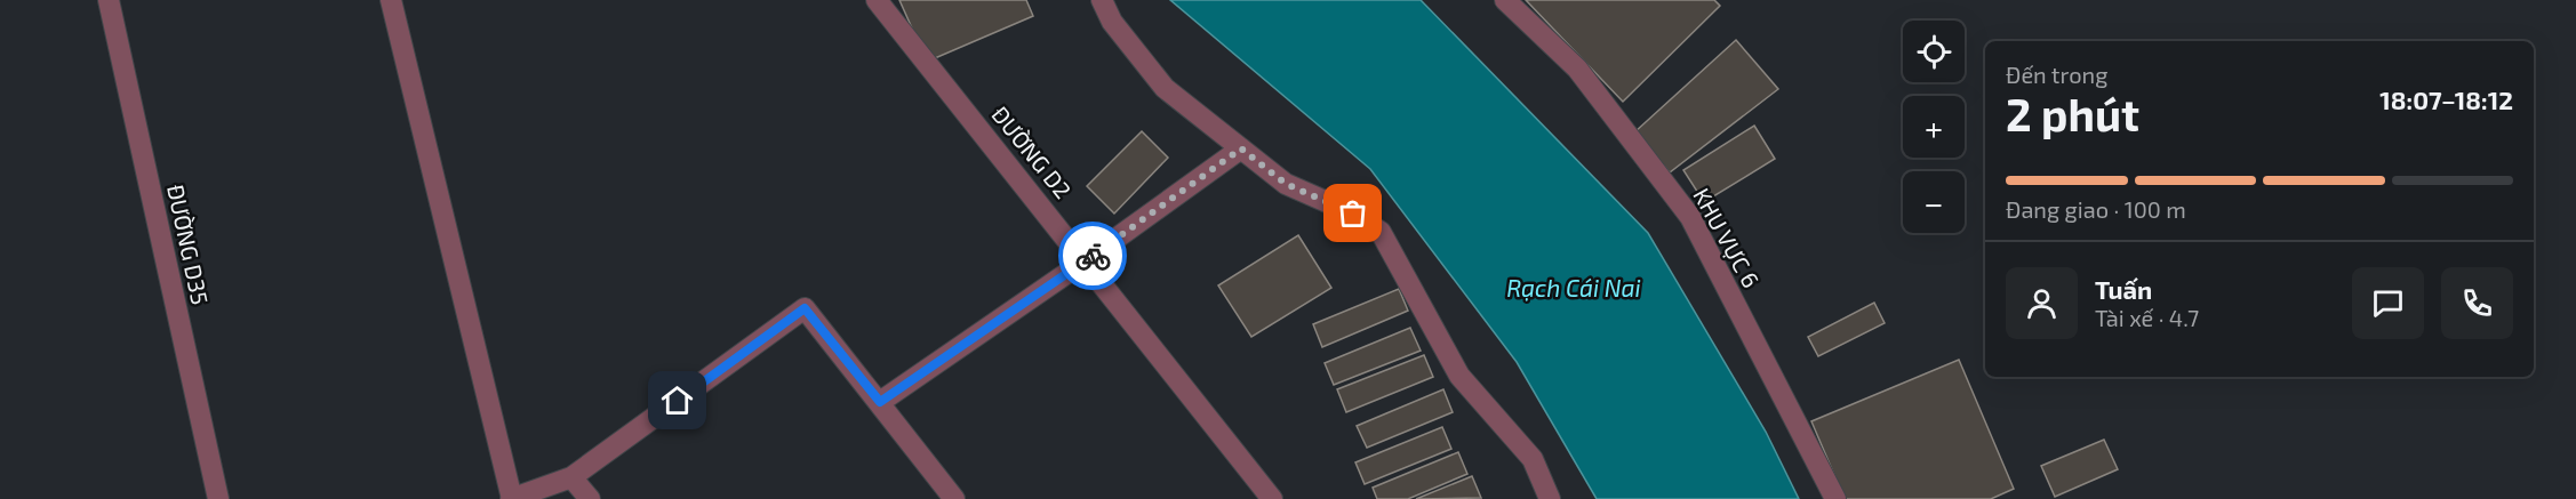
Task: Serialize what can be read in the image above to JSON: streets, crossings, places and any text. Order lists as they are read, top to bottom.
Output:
{
  "streets": {
    "street": ["ĐƯỜNG D2", "KHU VỰC 6", "ĐƯỜNG D35"]
  },
  "water": ["Rạch Cái Nai"],
  "page": {
    "map_buttons": ["+", "−"],
    "heading": ["2 phút", "Đến trong", "18:07–18:12"],
    "panel": ["Tuấn", "Tài xế · 4.7"],
    "bar": "Đang giao · 100 m"
  }
}
